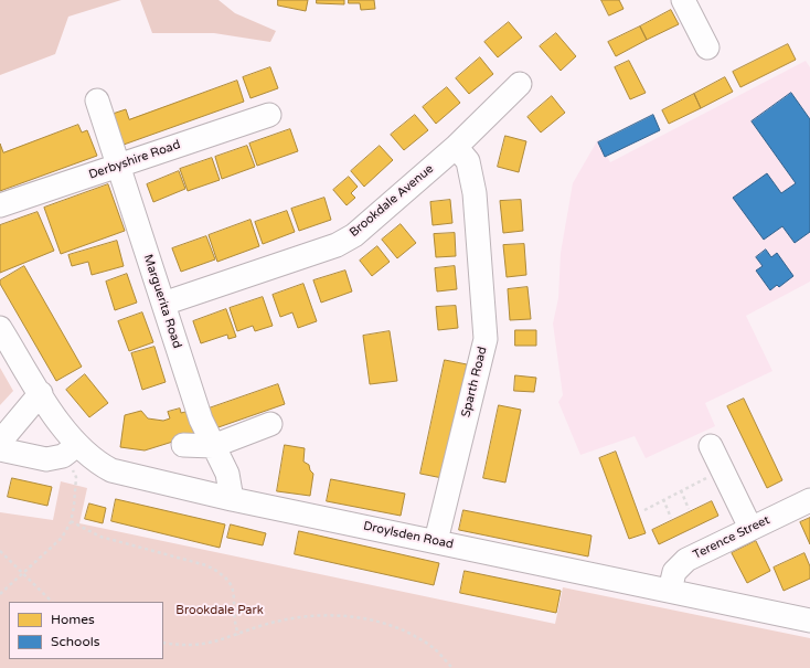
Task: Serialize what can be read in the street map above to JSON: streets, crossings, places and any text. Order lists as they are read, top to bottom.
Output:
{
  "streets": {
    "street": [
      "Derbyshire Road",
      "Brookdale Avenue",
      "Marguerita Road",
      "Sparth Road",
      "Droylsden Road",
      "Terence Street"
    ]
  },
  "crossings": [
    ["Derbyshire Road", "Marguerita Road"],
    ["Brookdale Avenue", "Marguerita Road"],
    ["Brookdale Avenue", "Sparth Road"],
    ["Marguerita Road", "Droylsden Road"],
    ["Sparth Road", "Droylsden Road"],
    ["Droylsden Road", "Terence Street"]
  ],
  "parks": ["Brookdale Park"],
  "legend": ["Homes", "Schools"]
}
